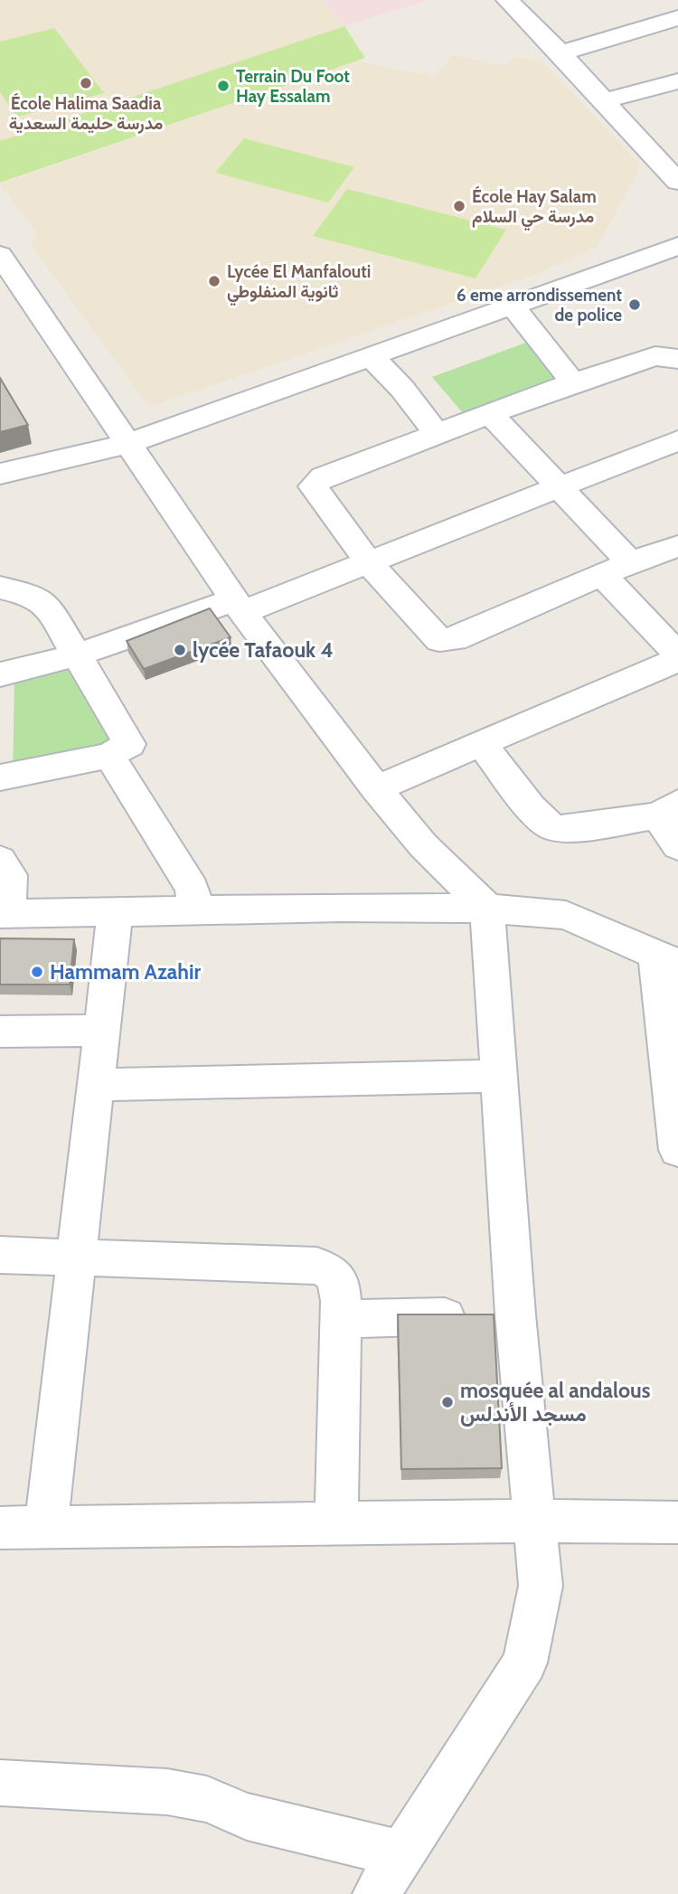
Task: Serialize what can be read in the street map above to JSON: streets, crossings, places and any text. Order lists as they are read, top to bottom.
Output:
{
  "places": [
    "École Halima Saadia مدرسة حليمة السعدية",
    "Terrain Du Foot Hay Essalam",
    "École Hay Salam مدرسة حي السلام",
    "Lycée El Manfalouti ثانوية المنفلوطي",
    "6 eme arrondissement de police",
    "lycée Tafaouk 4",
    "Hammam Azahir",
    "mosquée al andalous مسجد الأندلس"
  ]
}
